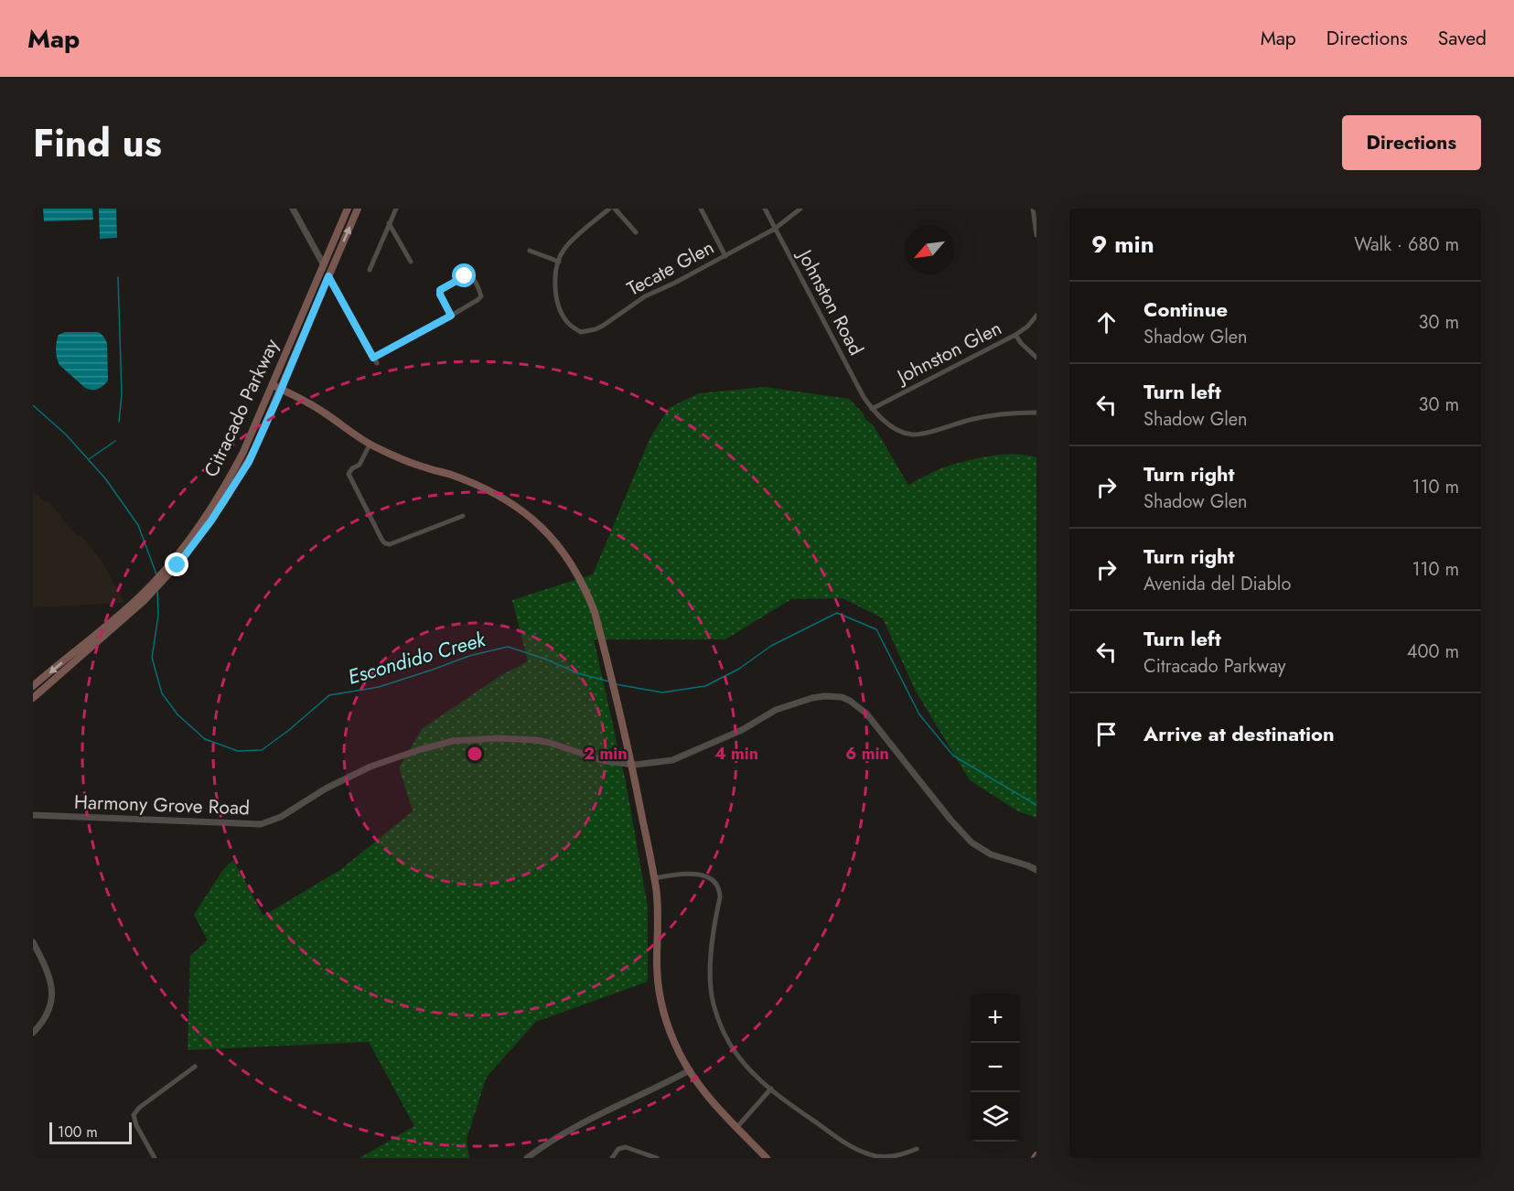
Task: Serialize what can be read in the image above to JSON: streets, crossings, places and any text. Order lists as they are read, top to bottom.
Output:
{
  "streets": {
    "main road": ["Citracado Parkway"],
    "street": [
      "Tecate Glen",
      "Johnston Road",
      "Johnston Glen",
      "Harmony Grove Road"
    ]
  },
  "crossings": [
    ["Tecate Glen", "Johnston Road"],
    ["Johnston Road", "Johnston Glen"]
  ],
  "water": ["Escondido Creek"],
  "scale_bar": "100 m",
  "north": "bottom left",
  "page": {
    "header": "Map",
    "nav": ["Map", "Directions", "Saved"],
    "title": "Find us",
    "buttons": "Directions",
    "heading": ["9 min", "Walk · 680 m"],
    "list": [
      ["Continue", "Shadow Glen", "30 m"],
      ["Turn left", "Shadow Glen", "30 m"],
      ["Turn right", "Shadow Glen", "110 m"],
      ["Turn right", "Avenida del Diablo", "110 m"],
      ["Turn left", "Citracado Parkway", "400 m"],
      "Arrive at destination"
    ],
    "map_buttons": ["+", "−"],
    "scale": "100 m"
  },
  "rings": ["2 min", "4 min", "6 min"]
}
